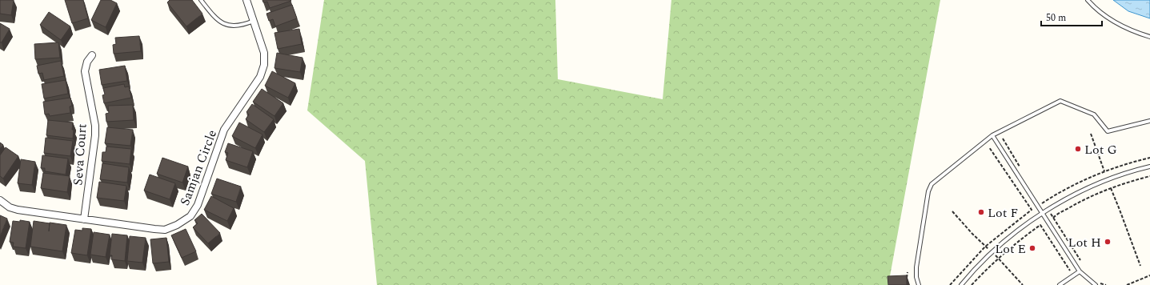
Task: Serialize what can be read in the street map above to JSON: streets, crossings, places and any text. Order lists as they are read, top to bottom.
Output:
{
  "streets": {
    "street": ["Seva Court", "Samjan Circle"]
  },
  "crossings": [
    ["Seva Court", "Samjan Circle"]
  ],
  "places": [
    "Lot G",
    "Lot F",
    "Lot H",
    "Lot E"
  ],
  "scale_bar": "50 m"
}
